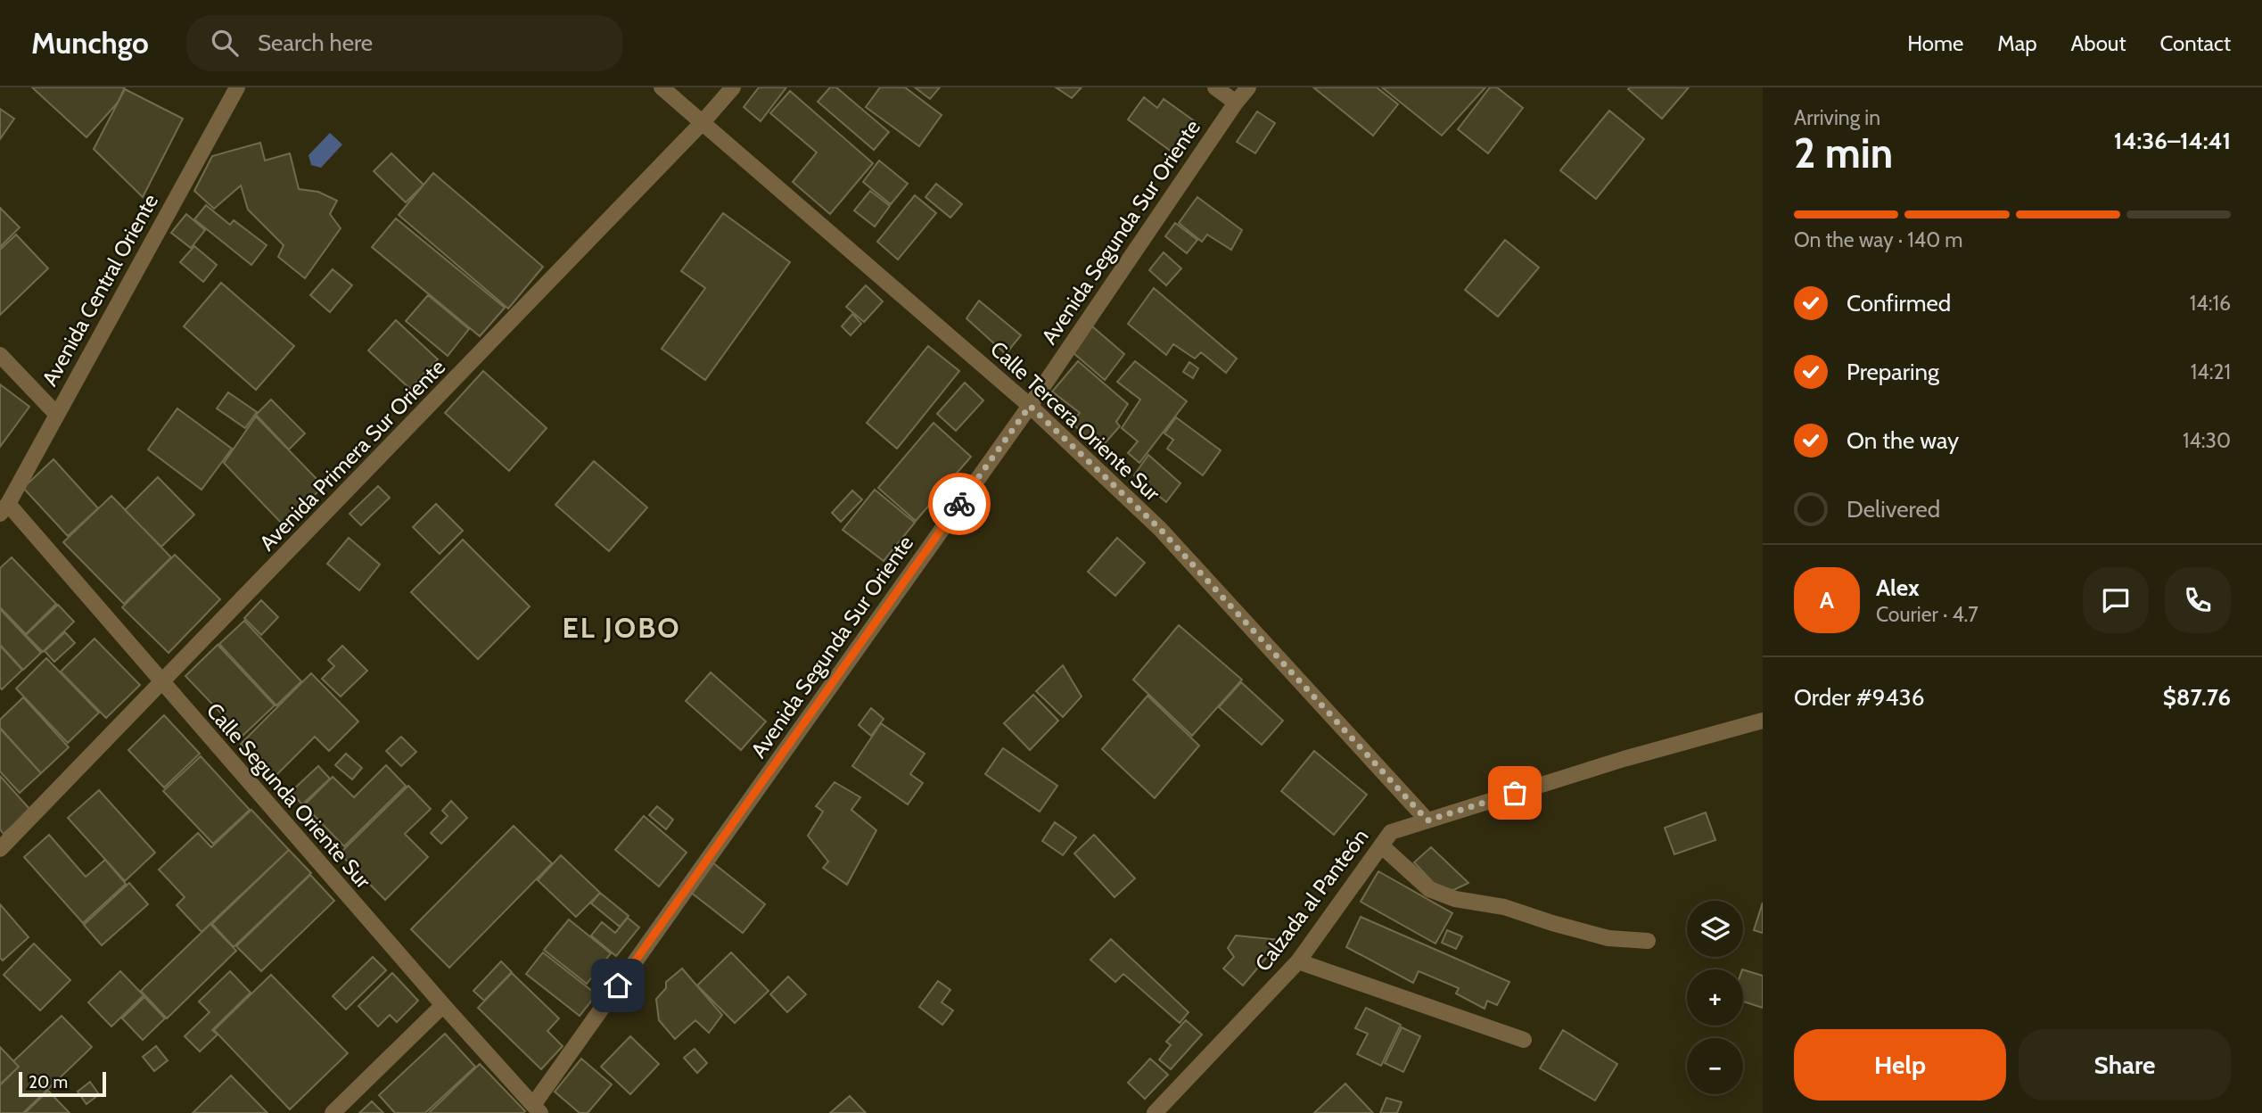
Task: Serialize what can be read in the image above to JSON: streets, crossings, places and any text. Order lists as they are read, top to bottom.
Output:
{
  "streets": {
    "street": [
      "Avenida Segunda Sur Oriente",
      "Avenida Central Oriente",
      "Calle Tercera Oriente Sur",
      "Avenida Primera Sur Oriente",
      "Calle Segunda Oriente Sur",
      "Calzada al Panteón"
    ]
  },
  "crossings": [
    ["Avenida Segunda Sur Oriente", "Calle Tercera Oriente Sur"],
    ["Avenida Segunda Sur Oriente", "Calle Segunda Oriente Sur"],
    ["Avenida Central Oriente", "Calle Segunda Oriente Sur"],
    ["Calle Tercera Oriente Sur", "Avenida Primera Sur Oriente"],
    ["Calle Tercera Oriente Sur", "Calzada al Panteón"],
    ["Avenida Primera Sur Oriente", "Calle Segunda Oriente Sur"]
  ],
  "districts": ["EL JOBO"],
  "scale_bar": "20 m",
  "page": {
    "header": "Munchgo",
    "search": "Search here",
    "nav": [
      "Home",
      "Map",
      "About",
      "Contact"
    ],
    "heading": ["2 min", "Arriving in", "14:36–14:41"],
    "panel": [
      "Alex",
      "Courier · 4.7",
      "Order #9436",
      "$87.76"
    ],
    "bar": "On the way · 140 m",
    "list": [
      ["Confirmed", "14:16"],
      ["Preparing", "14:21"],
      ["On the way", "14:30"],
      "Delivered"
    ],
    "round": "A",
    "map_buttons": ["+", "−"],
    "buttons": ["Help", "Share"],
    "scale": "20 m"
  }
}
